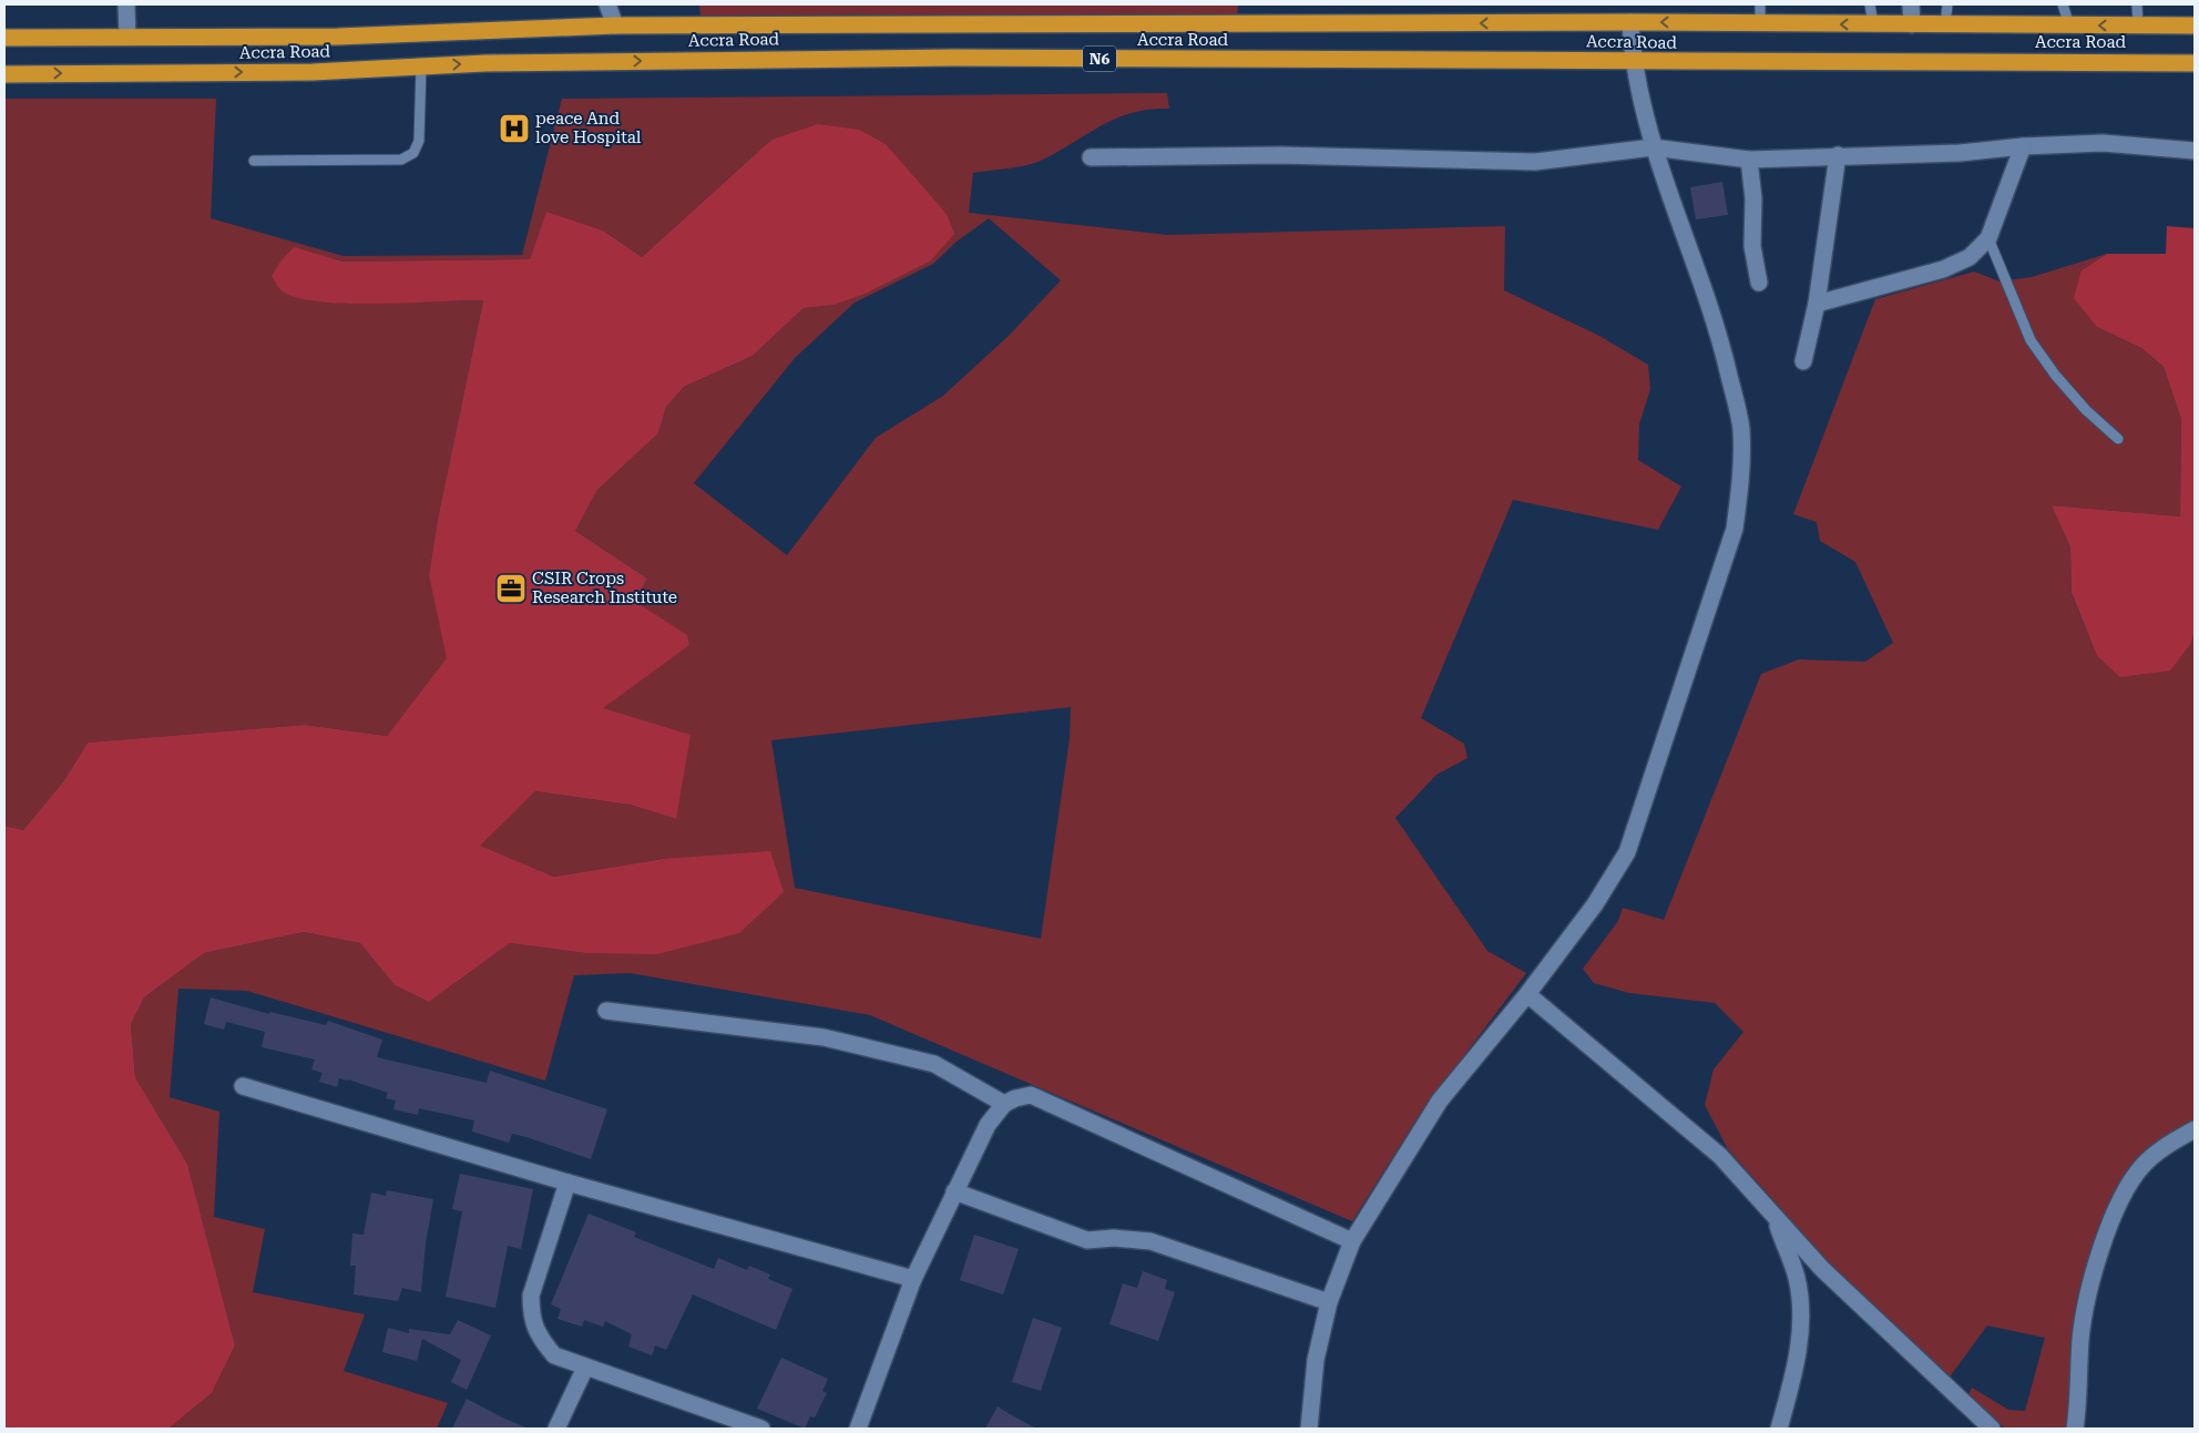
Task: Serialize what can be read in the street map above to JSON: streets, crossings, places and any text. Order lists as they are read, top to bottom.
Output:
{
  "streets": {
    "highway": ["Accra Road", "N6"]
  },
  "places": {
    "hospital": ["peace And love Hospital"],
    "office": ["CSIR Crops Research Institute"]
  }
}
